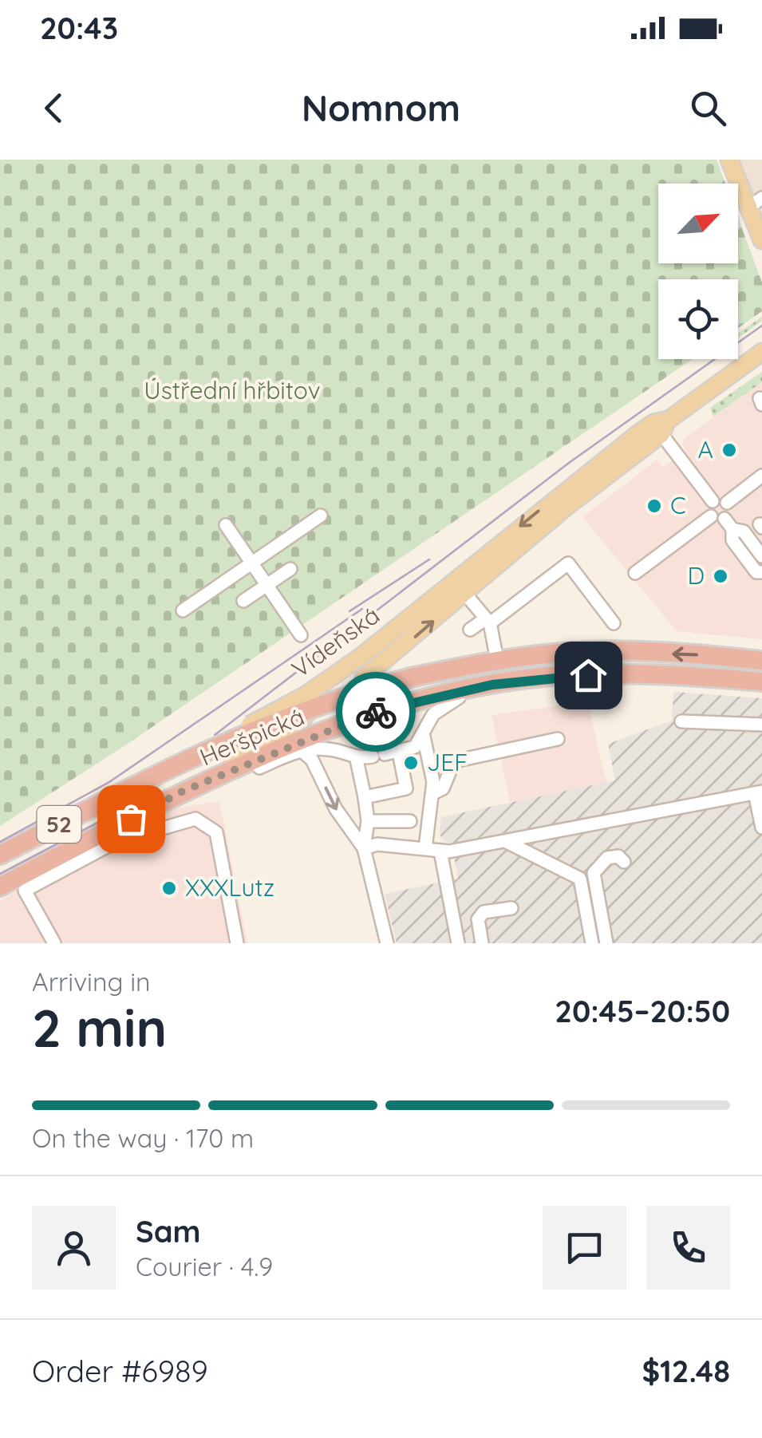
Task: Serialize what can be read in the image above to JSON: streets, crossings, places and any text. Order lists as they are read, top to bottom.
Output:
{
  "streets": {
    "highway": ["Vídeňská", "Heršpická", "52"]
  },
  "crossings": [
    ["Vídeňská", "Heršpická"]
  ],
  "parks": ["Ústřední hřbitov"],
  "places": [
    "A",
    "C",
    "D",
    "JEF",
    "XXXLutz"
  ],
  "north": "top right",
  "page": {
    "status": "20:43",
    "header": "Nomnom",
    "heading": ["2 min", "Arriving in", "20:45–20:50"],
    "panel": [
      "Sam",
      "Courier · 4.9",
      "Order #6989",
      "$12.48"
    ],
    "bar": "On the way · 170 m"
  }
}
